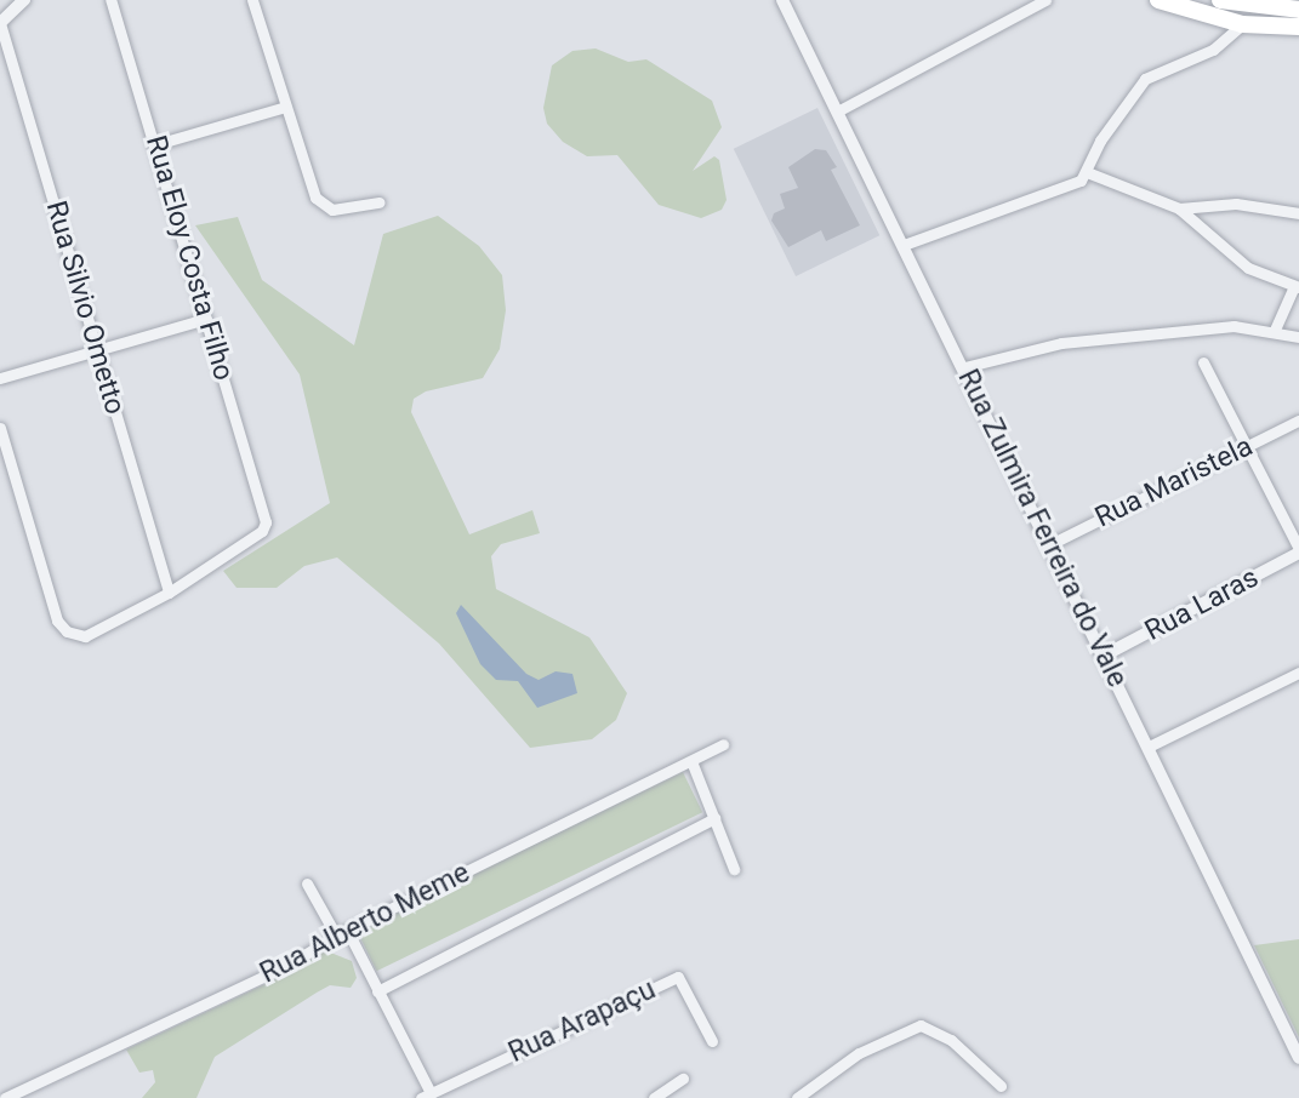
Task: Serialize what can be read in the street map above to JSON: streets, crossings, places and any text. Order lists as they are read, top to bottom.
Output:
{
  "streets": {
    "street": [
      "Rua Eloy Costa Filho",
      "Rua Silvio Ometto",
      "Rua Maristela",
      "Rua Zulmira Ferreira do Vale",
      "Rua Laras",
      "Rua Alberto Meme",
      "Rua Arapaçu"
    ]
  },
  "crossings": [
    ["Rua Eloy Costa Filho", "Rua Silvio Ometto"],
    ["Rua Maristela", "Rua Zulmira Ferreira do Vale"],
    ["Rua Zulmira Ferreira do Vale", "Rua Laras"]
  ]
}
